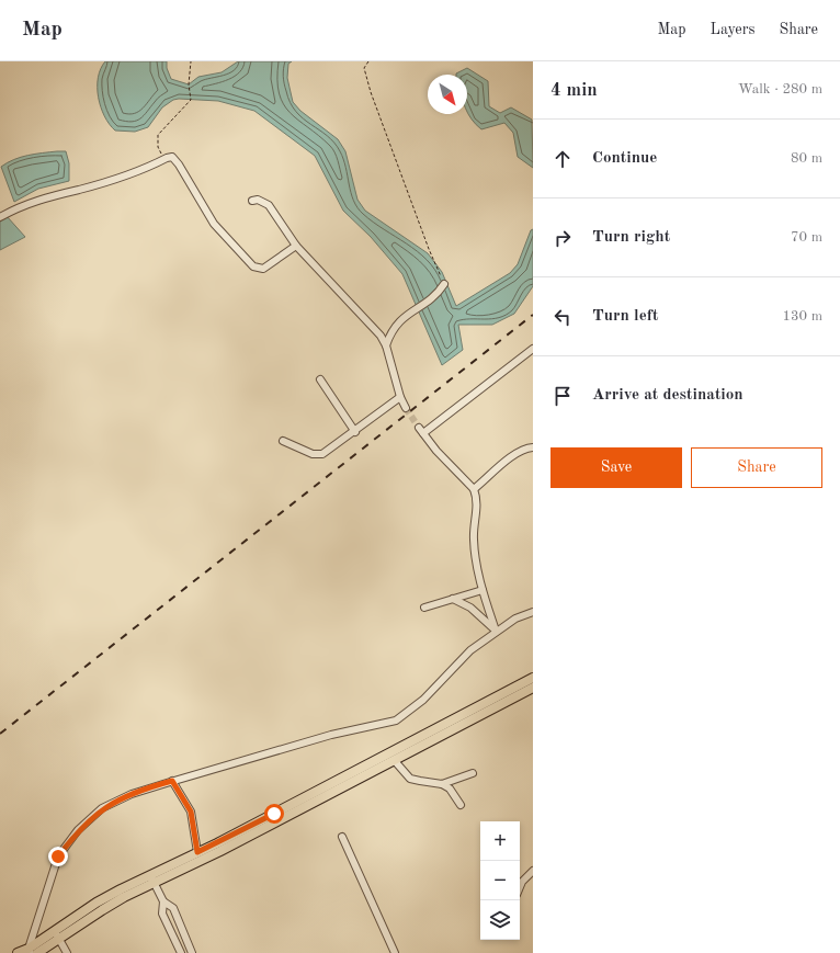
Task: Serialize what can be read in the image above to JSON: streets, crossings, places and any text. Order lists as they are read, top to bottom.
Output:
{
  "north": "bottom right",
  "page": {
    "header": "Map",
    "nav": ["Map", "Layers", "Share"],
    "heading": ["4 min", "Walk · 280 m"],
    "list": [
      ["Continue", "80 m"],
      ["Turn right", "70 m"],
      ["Turn left", "130 m"],
      "Arrive at destination"
    ],
    "buttons": ["Save", "Share"],
    "map_buttons": ["+", "−"]
  }
}
